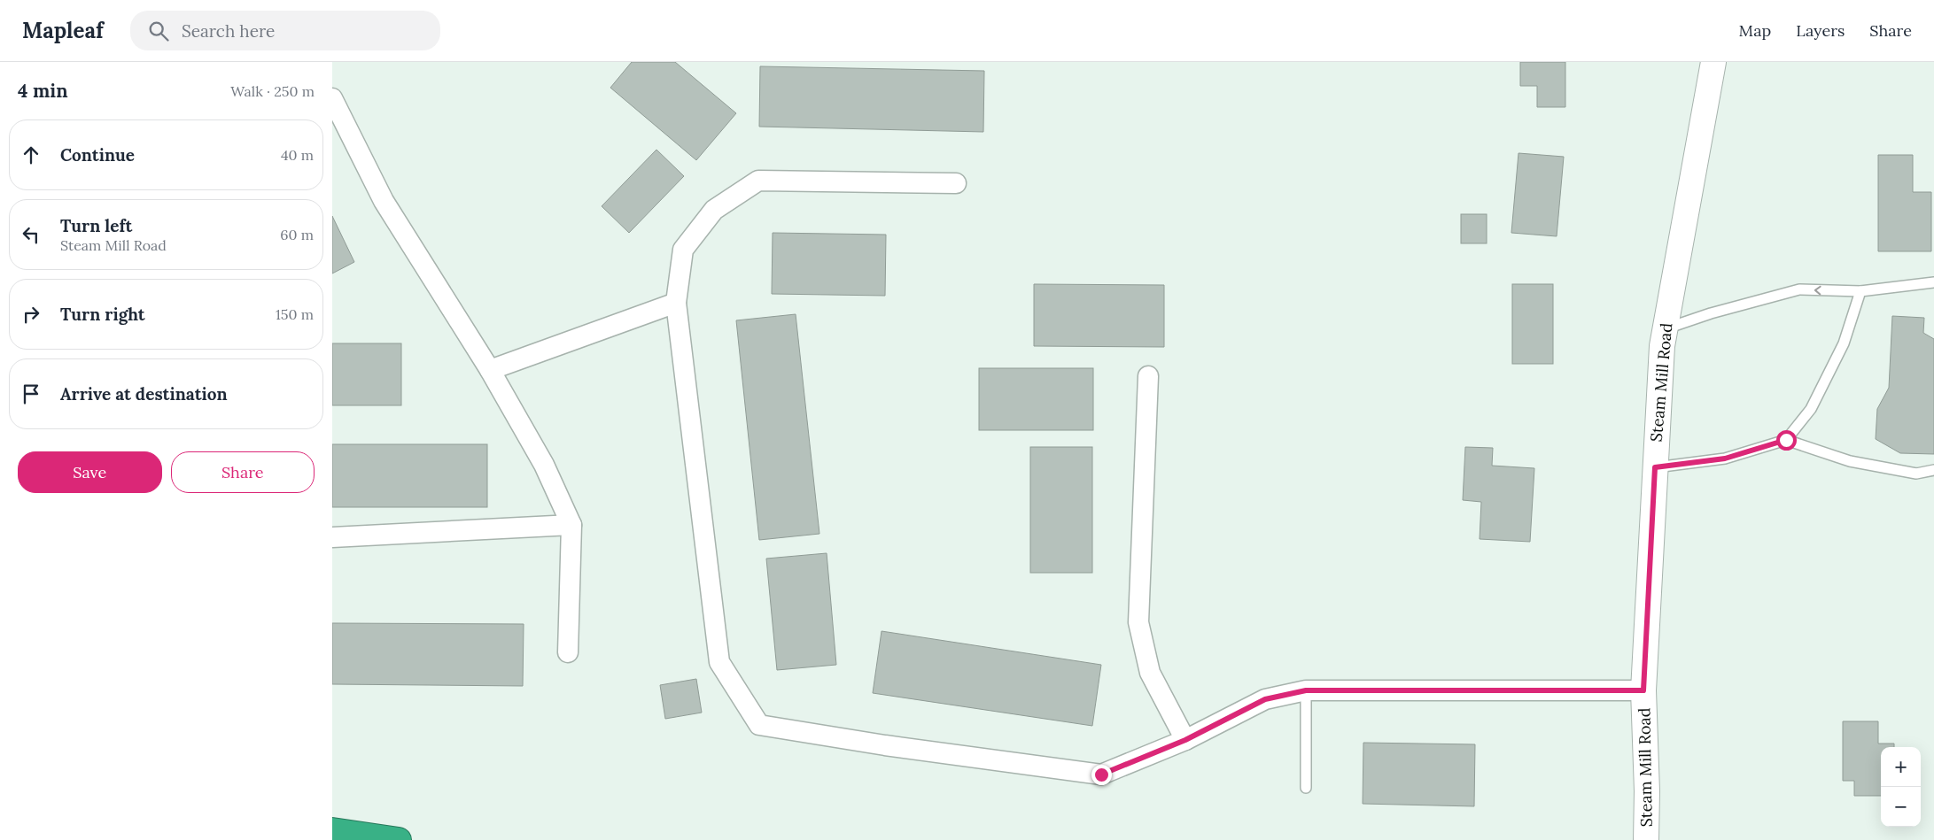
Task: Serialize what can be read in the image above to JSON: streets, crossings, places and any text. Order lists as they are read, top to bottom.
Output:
{
  "streets": {
    "street": ["Steam Mill Road"]
  },
  "page": {
    "header": "Mapleaf",
    "search": "Search here",
    "nav": ["Map", "Layers", "Share"],
    "heading": ["4 min", "Walk · 250 m"],
    "list": [
      ["Continue", "40 m"],
      ["Turn left", "Steam Mill Road", "60 m"],
      ["Turn right", "150 m"],
      "Arrive at destination"
    ],
    "buttons": ["Save", "Share"],
    "map_buttons": ["+", "−"]
  }
}
